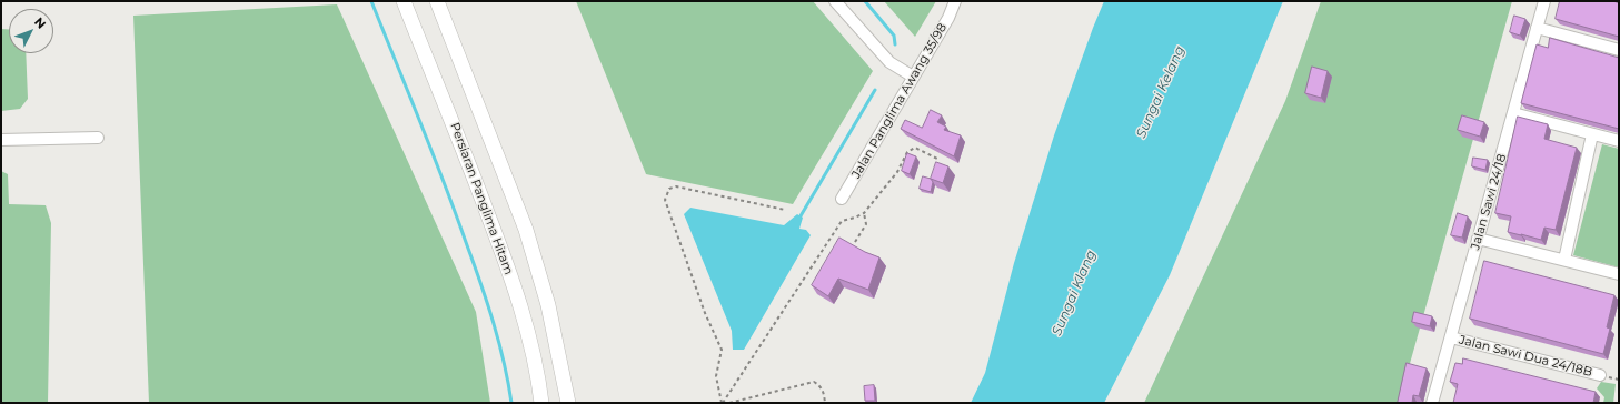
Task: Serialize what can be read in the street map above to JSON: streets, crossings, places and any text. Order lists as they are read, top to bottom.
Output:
{
  "streets": {
    "main road": ["Persiaran Panglima Hitam"],
    "street": ["Jalan Panglima Awang 35/98", "Jalan Sawi 24/18", "Jalan Sawi Dua 24/18B"]
  },
  "crossings": [
    ["Jalan Sawi 24/18", "Jalan Sawi Dua 24/18B"]
  ],
  "water": ["Sungai Kelang", "Sungai Klang"],
  "north": "top right"
}
